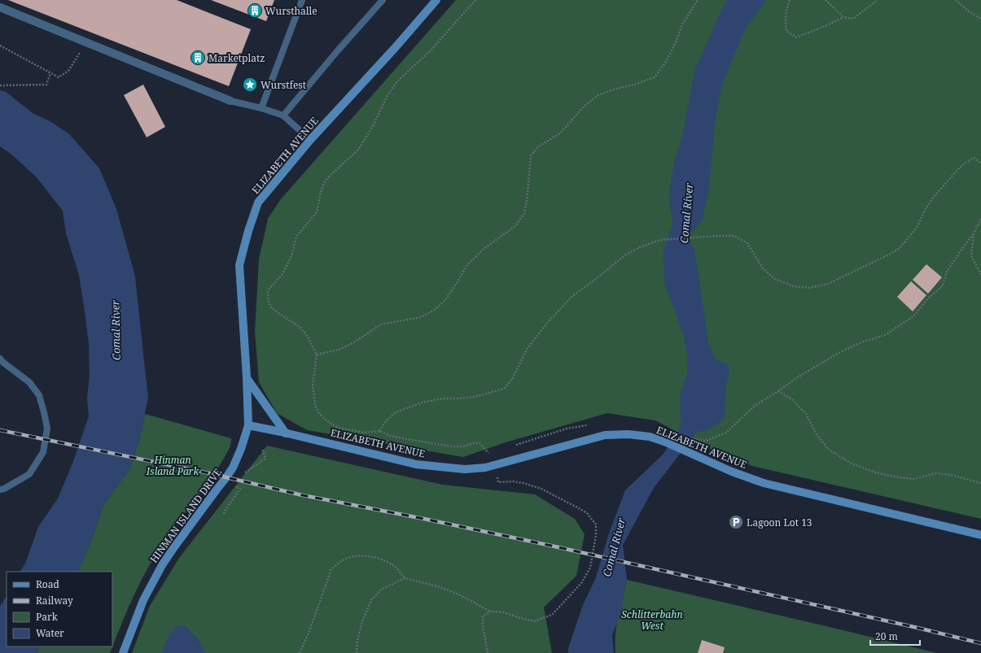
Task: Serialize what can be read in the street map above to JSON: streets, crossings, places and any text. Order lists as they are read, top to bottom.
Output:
{
  "streets": {
    "street": ["ELIZABETH AVENUE", "HINMAN ISLAND DRIVE"]
  },
  "crossings": [
    ["ELIZABETH AVENUE", "HINMAN ISLAND DRIVE"]
  ],
  "water": ["Comal River"],
  "parks": ["Hinman Island Park", "Schlitterbahn West"],
  "places": {
    "building": ["Wursthalle", "Marketplatz"],
    "place": ["Wurstfest"],
    "parking": ["Lagoon Lot 13"]
  },
  "legend": [
    "Road",
    "Railway",
    "Park",
    "Water"
  ],
  "scale_bar": "20 m"
}
